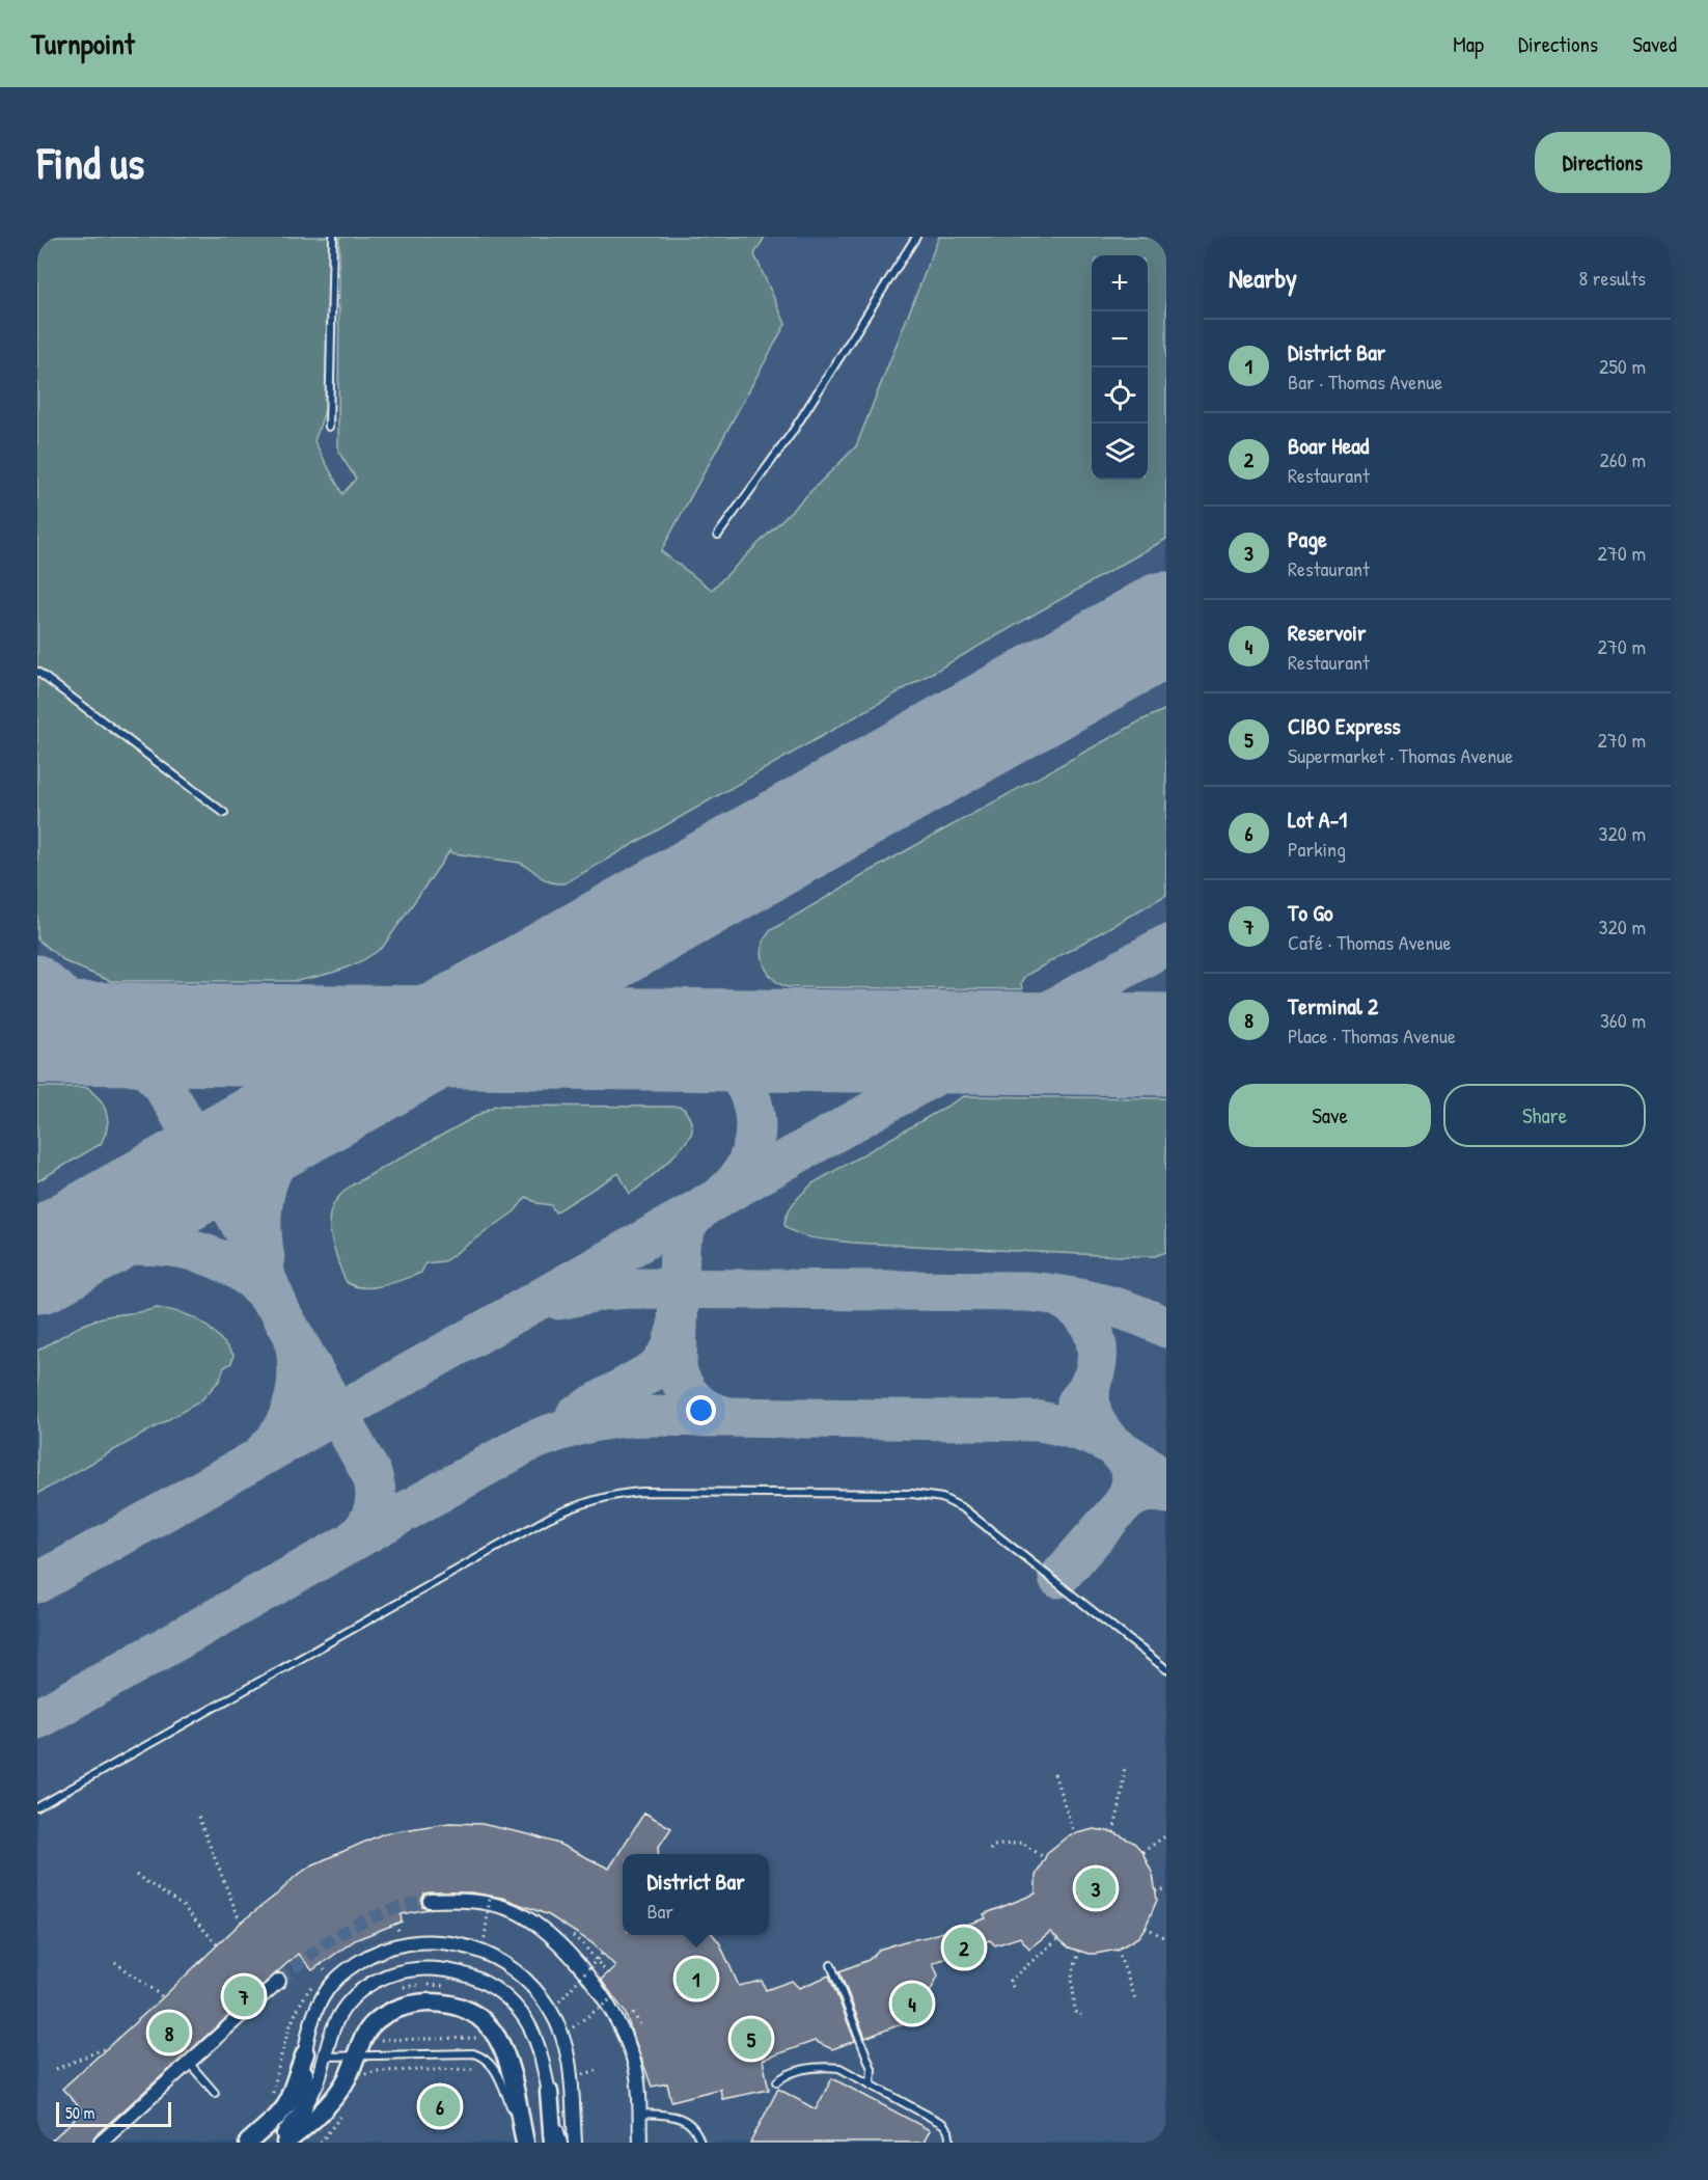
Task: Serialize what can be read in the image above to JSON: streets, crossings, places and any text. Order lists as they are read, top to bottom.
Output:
{
  "scale_bar": "50 m",
  "page": {
    "header": "Turnpoint",
    "nav": ["Map", "Directions", "Saved"],
    "buttons": [
      "Directions",
      ["Save", "Share"]
    ],
    "title": "Find us",
    "heading": ["Nearby", "8 results"],
    "map_buttons": ["+", "−"],
    "list": [
      {
        "mark": "1",
        "name": "District Bar",
        "note": "Bar · Thomas Avenue",
        "value": "250 m"
      },
      {
        "mark": "2",
        "name": "Boar Head",
        "note": "Restaurant",
        "value": "260 m"
      },
      {
        "mark": "3",
        "name": "Page",
        "note": "Restaurant",
        "value": "270 m"
      },
      {
        "mark": "4",
        "name": "Reservoir",
        "note": "Restaurant",
        "value": "270 m"
      },
      {
        "mark": "5",
        "name": "CIBO Express",
        "note": "Supermarket · Thomas Avenue",
        "value": "270 m"
      },
      {
        "mark": "6",
        "name": "Lot A-1",
        "note": "Parking",
        "value": "320 m"
      },
      {
        "mark": "7",
        "name": "To Go",
        "note": "Café · Thomas Avenue",
        "value": "320 m"
      },
      {
        "mark": "8",
        "name": "Terminal 2",
        "note": "Place · Thomas Avenue",
        "value": "360 m"
      }
    ],
    "popup": ["District Bar", "Bar"],
    "pins": [
      "3",
      "2",
      "1",
      "7",
      "4",
      "8",
      "5",
      "6"
    ],
    "scale": "50 m"
  }
}
